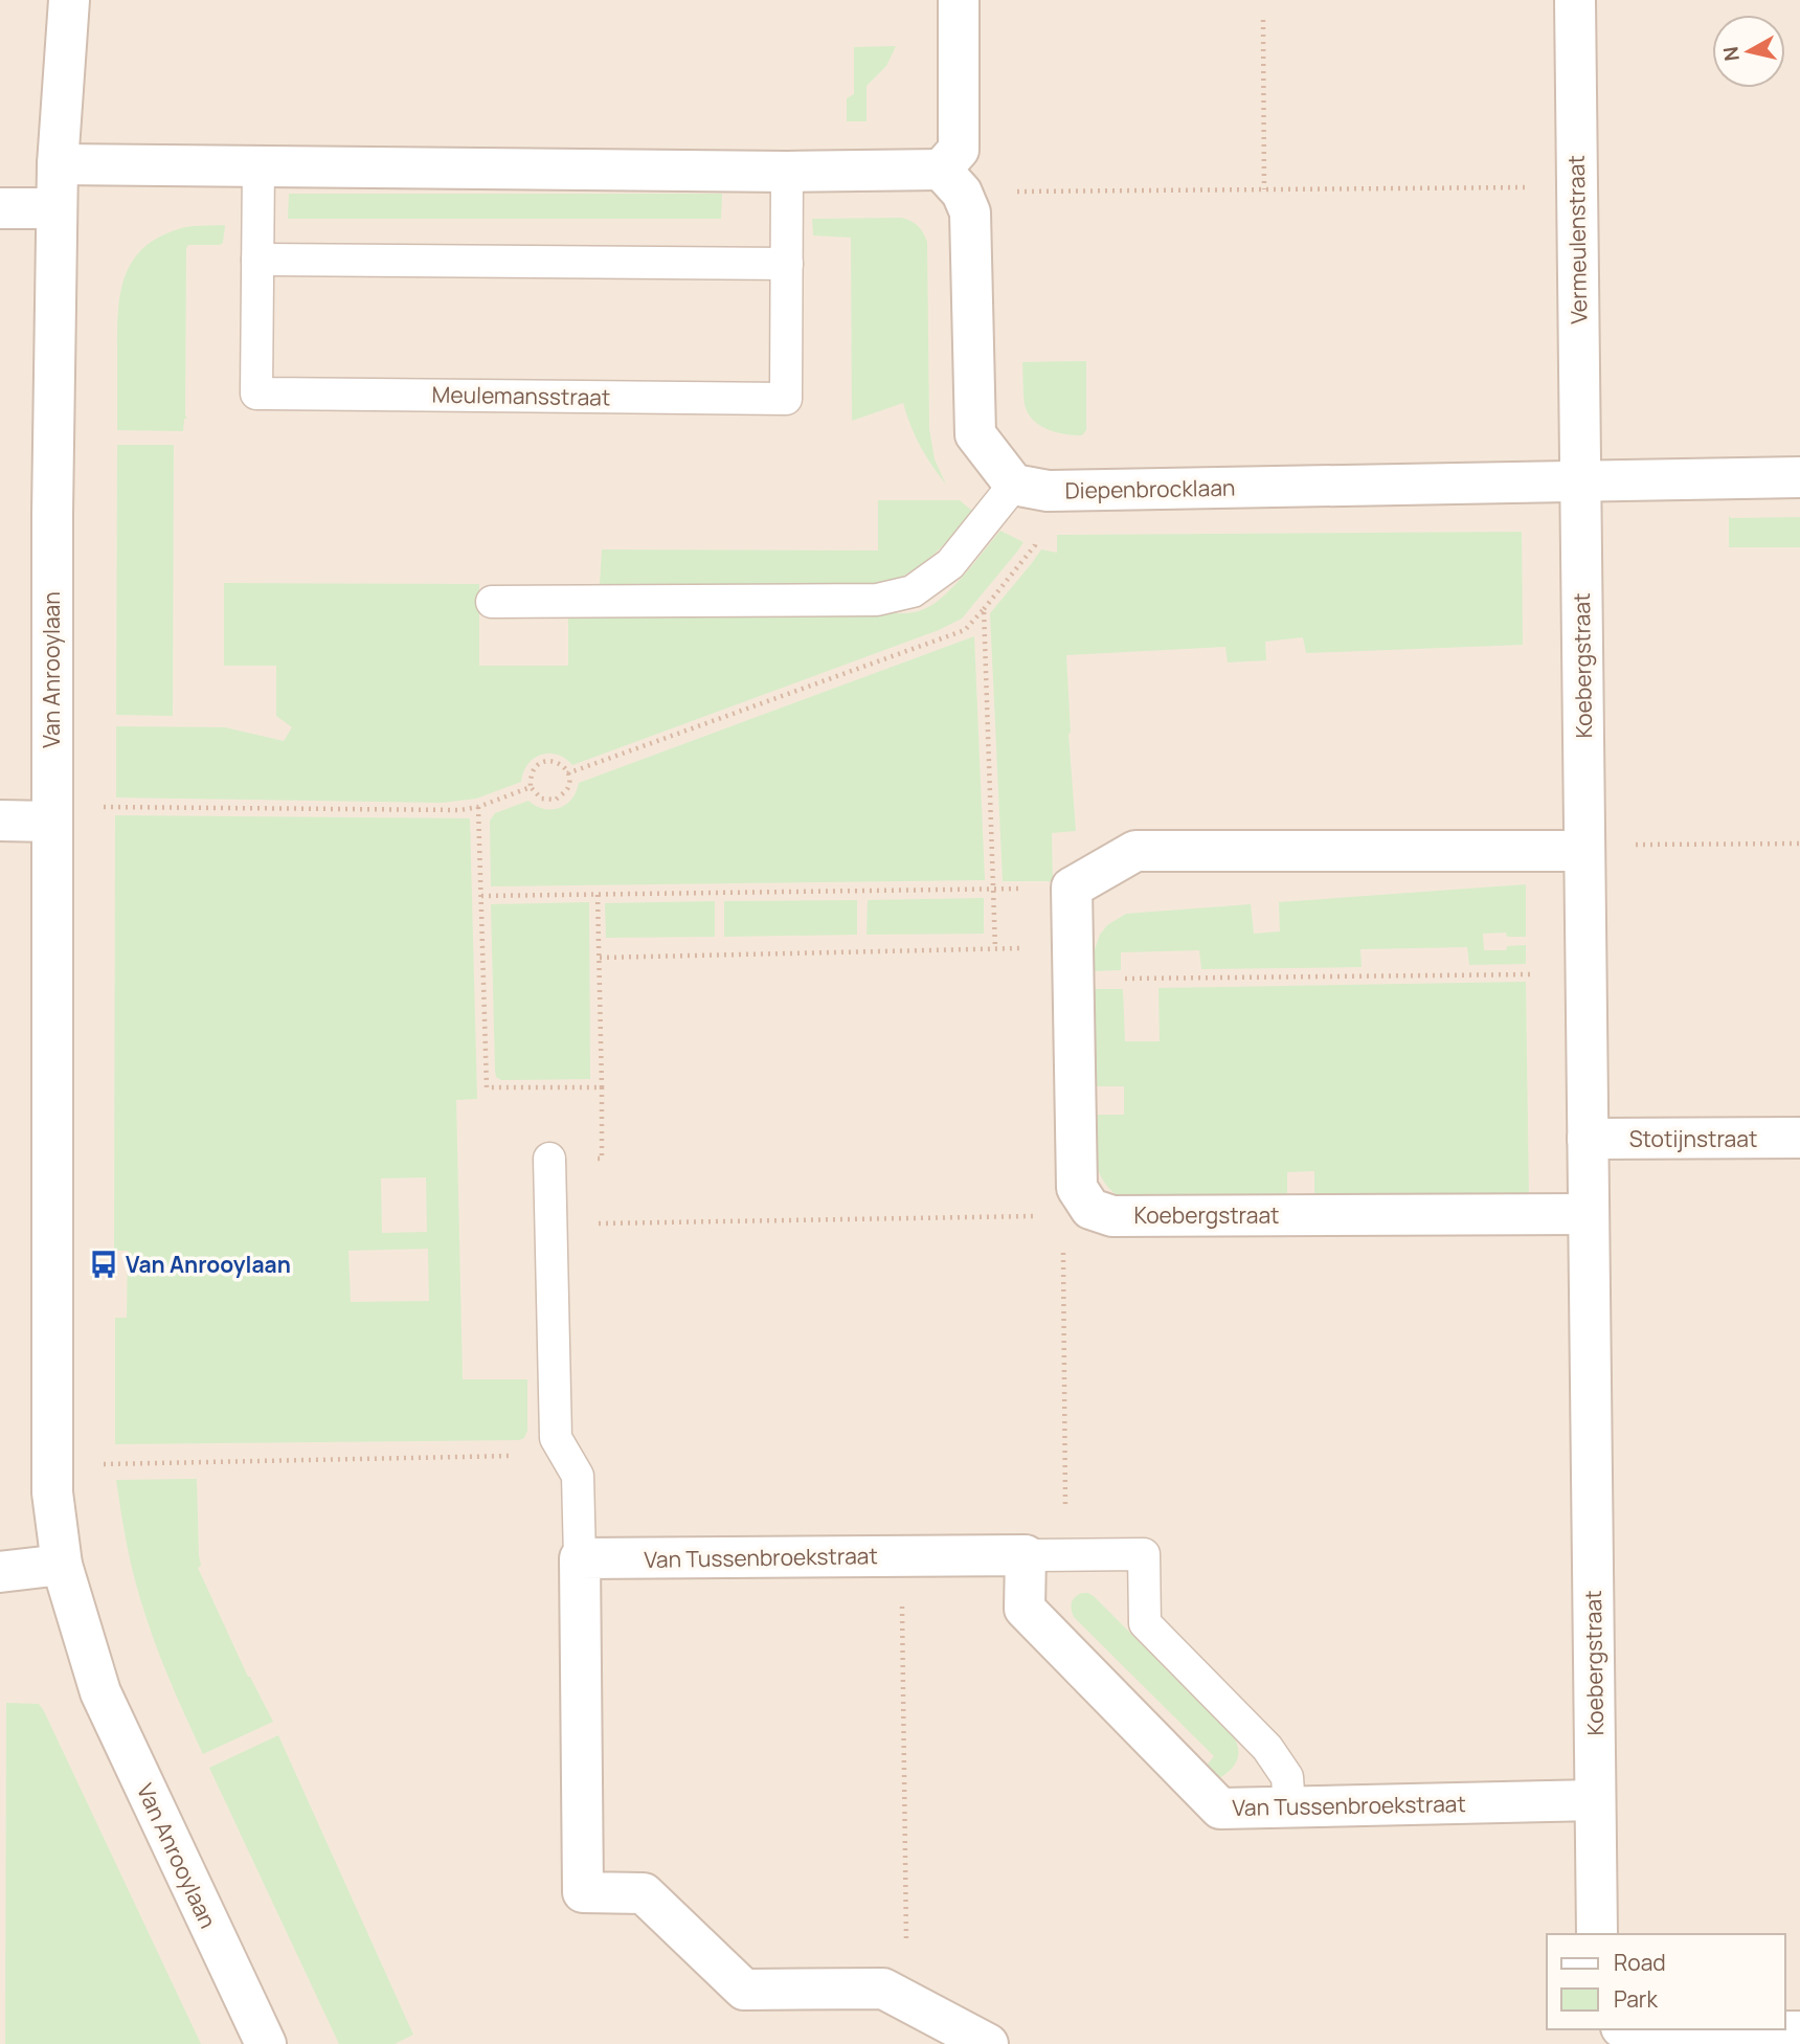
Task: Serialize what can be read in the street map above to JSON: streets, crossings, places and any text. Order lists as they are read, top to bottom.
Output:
{
  "streets": {
    "street": [
      "Vermeulenstraat",
      "Diepenbrocklaan",
      "Koebergstraat",
      "Van Anrooylaan",
      "Stotijnstraat",
      "Van Tussenbroekstraat"
    ],
    "lane": ["Meulemansstraat"]
  },
  "crossings": [
    ["Vermeulenstraat", "Diepenbrocklaan"],
    ["Vermeulenstraat", "Koebergstraat"],
    ["Diepenbrocklaan", "Koebergstraat"],
    ["Koebergstraat", "Stotijnstraat"],
    ["Koebergstraat", "Van Tussenbroekstraat"]
  ],
  "places": {
    "bus stop": ["Van Anrooylaan"]
  },
  "legend": ["Road", "Park"],
  "north": "left"
}
